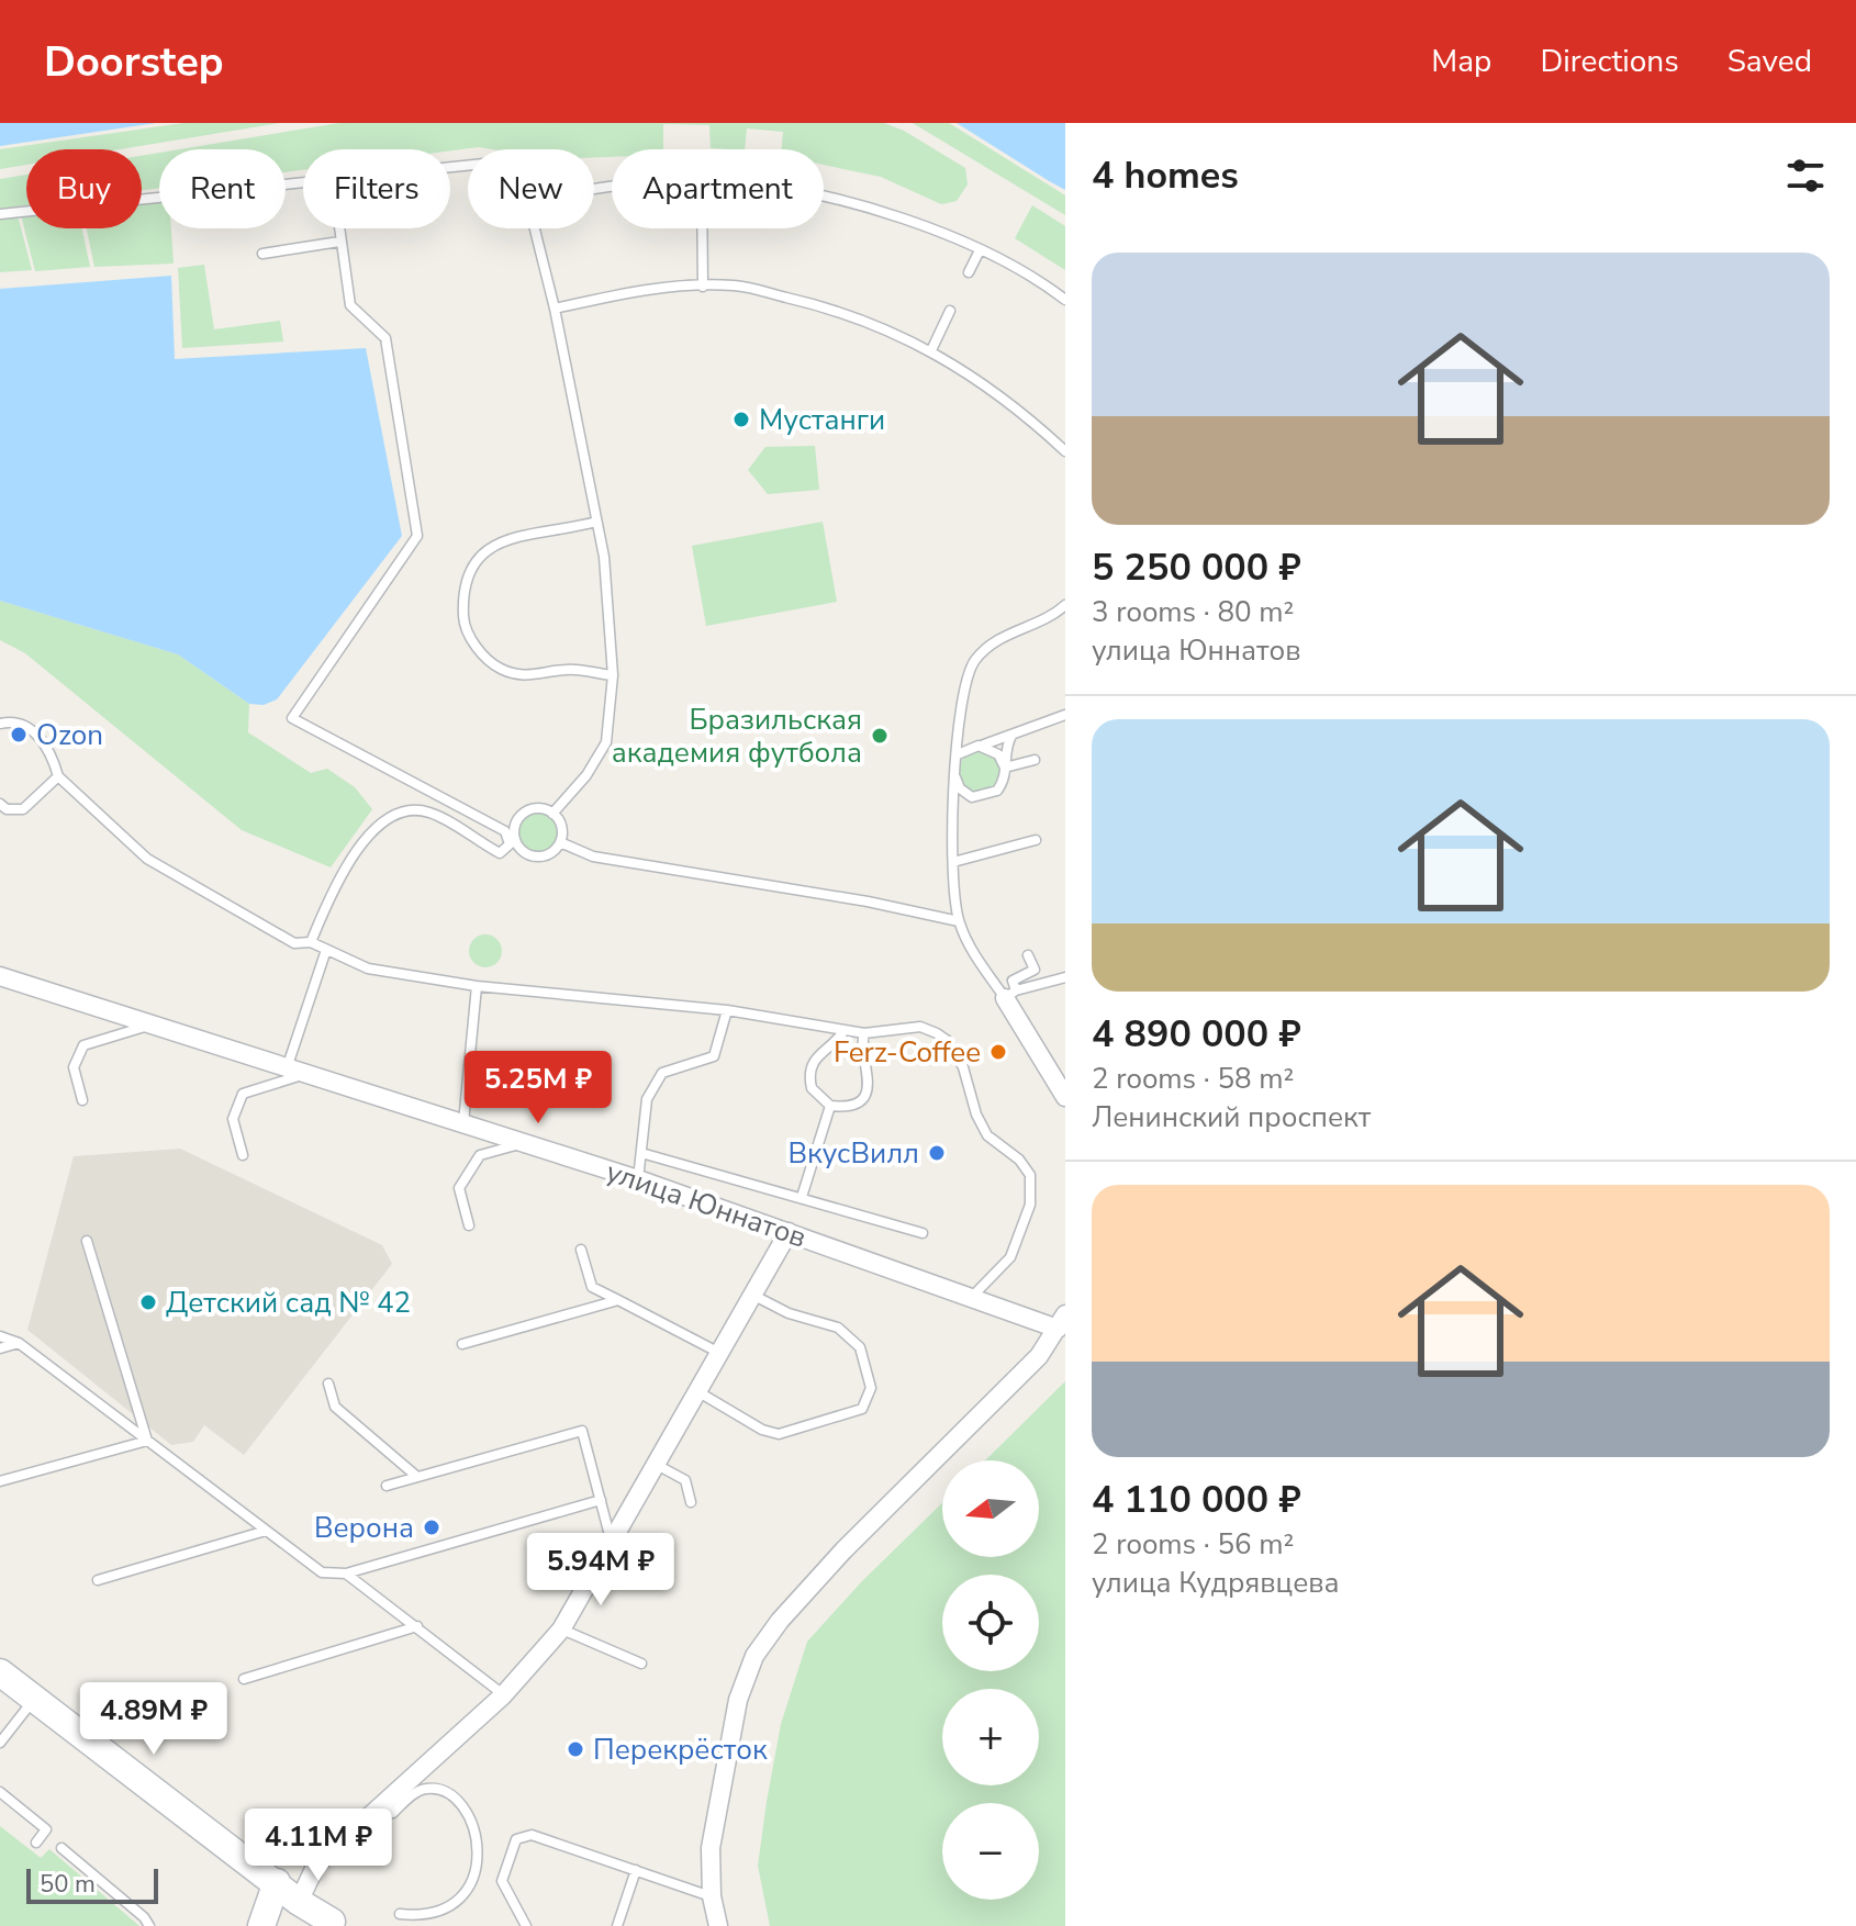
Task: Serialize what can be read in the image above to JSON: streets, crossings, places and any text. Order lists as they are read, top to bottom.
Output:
{
  "streets": {
    "street": ["улица Юннатов"]
  },
  "places": [
    "Мустанги",
    "Ozon",
    "Бразильская академия футбола",
    "Ferz-Coffee",
    "ВкусВилл",
    "Детский сад № 42",
    "Верона",
    "Перекрёсток"
  ],
  "scale_bar": "50 m",
  "north": "left",
  "page": {
    "header": "Doorstep",
    "nav": ["Map", "Directions", "Saved"],
    "heading": "4 homes",
    "chip": [
      "Buy",
      "Rent",
      "Filters",
      "New",
      "Apartment"
    ],
    "list": [
      {
        "name": "5 250 000 ₽",
        "note": "3 rooms · 80 m² · улица Юннатов"
      },
      {
        "name": "4 890 000 ₽",
        "note": "2 rooms · 58 m² · Ленинский проспект"
      },
      {
        "name": "4 110 000 ₽",
        "note": "2 rooms · 56 m² · улица Кудрявцева"
      }
    ],
    "price": [
      "5.25M ₽",
      "5.94M ₽",
      "4.89M ₽",
      "4.11M ₽"
    ],
    "map_buttons": ["+", "−"],
    "scale": "50 m"
  }
}
